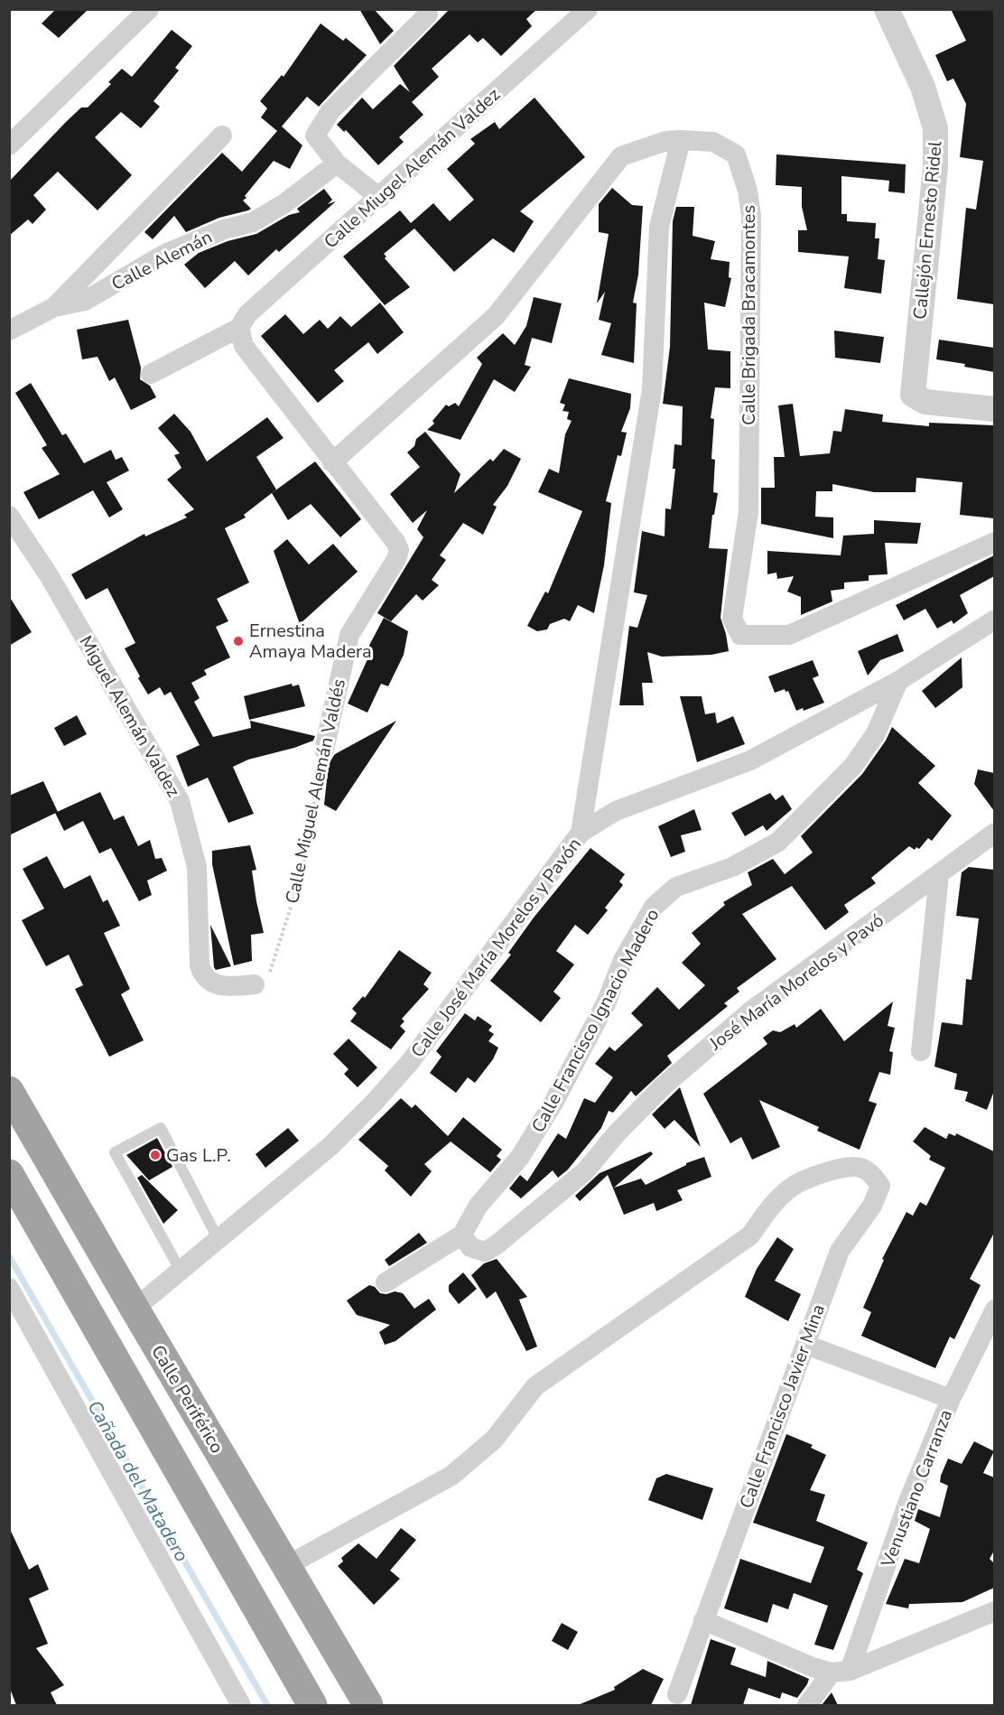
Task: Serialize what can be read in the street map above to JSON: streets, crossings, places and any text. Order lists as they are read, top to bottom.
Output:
{
  "streets": {
    "highway": ["Calle Periférico"],
    "street": [
      "Calle Miugel Alemán Valdez",
      "Callejón Ernesto Ridel",
      "Calle Alemán",
      "Calle Brigada Bracamontes",
      "Miguel Alemán Valdez",
      "Calle Miguel Alemán Valdés",
      "Calle José María Morelos y Pavón",
      "José María Morelos y Pavó",
      "Calle Francisco Ignacio Madero",
      "Calle Francisco Javier Mina",
      "Venustiano Carranza"
    ]
  },
  "crossings": [
    ["Calle Miugel Alemán Valdez", "Calle Miguel Alemán Valdés"],
    ["Miguel Alemán Valdez", "Calle Miguel Alemán Valdés"],
    ["Calle José María Morelos y Pavón", "Calle Francisco Ignacio Madero"],
    ["Calle José María Morelos y Pavón", "Calle Periférico"],
    ["José María Morelos y Pavó", "Calle Francisco Ignacio Madero"],
    ["Calle Periférico", "Calle Francisco Javier Mina"]
  ],
  "water": ["Cañada del Matadero"],
  "places": ["Ernestina Amaya Madera", "Gas L.P."]
}
